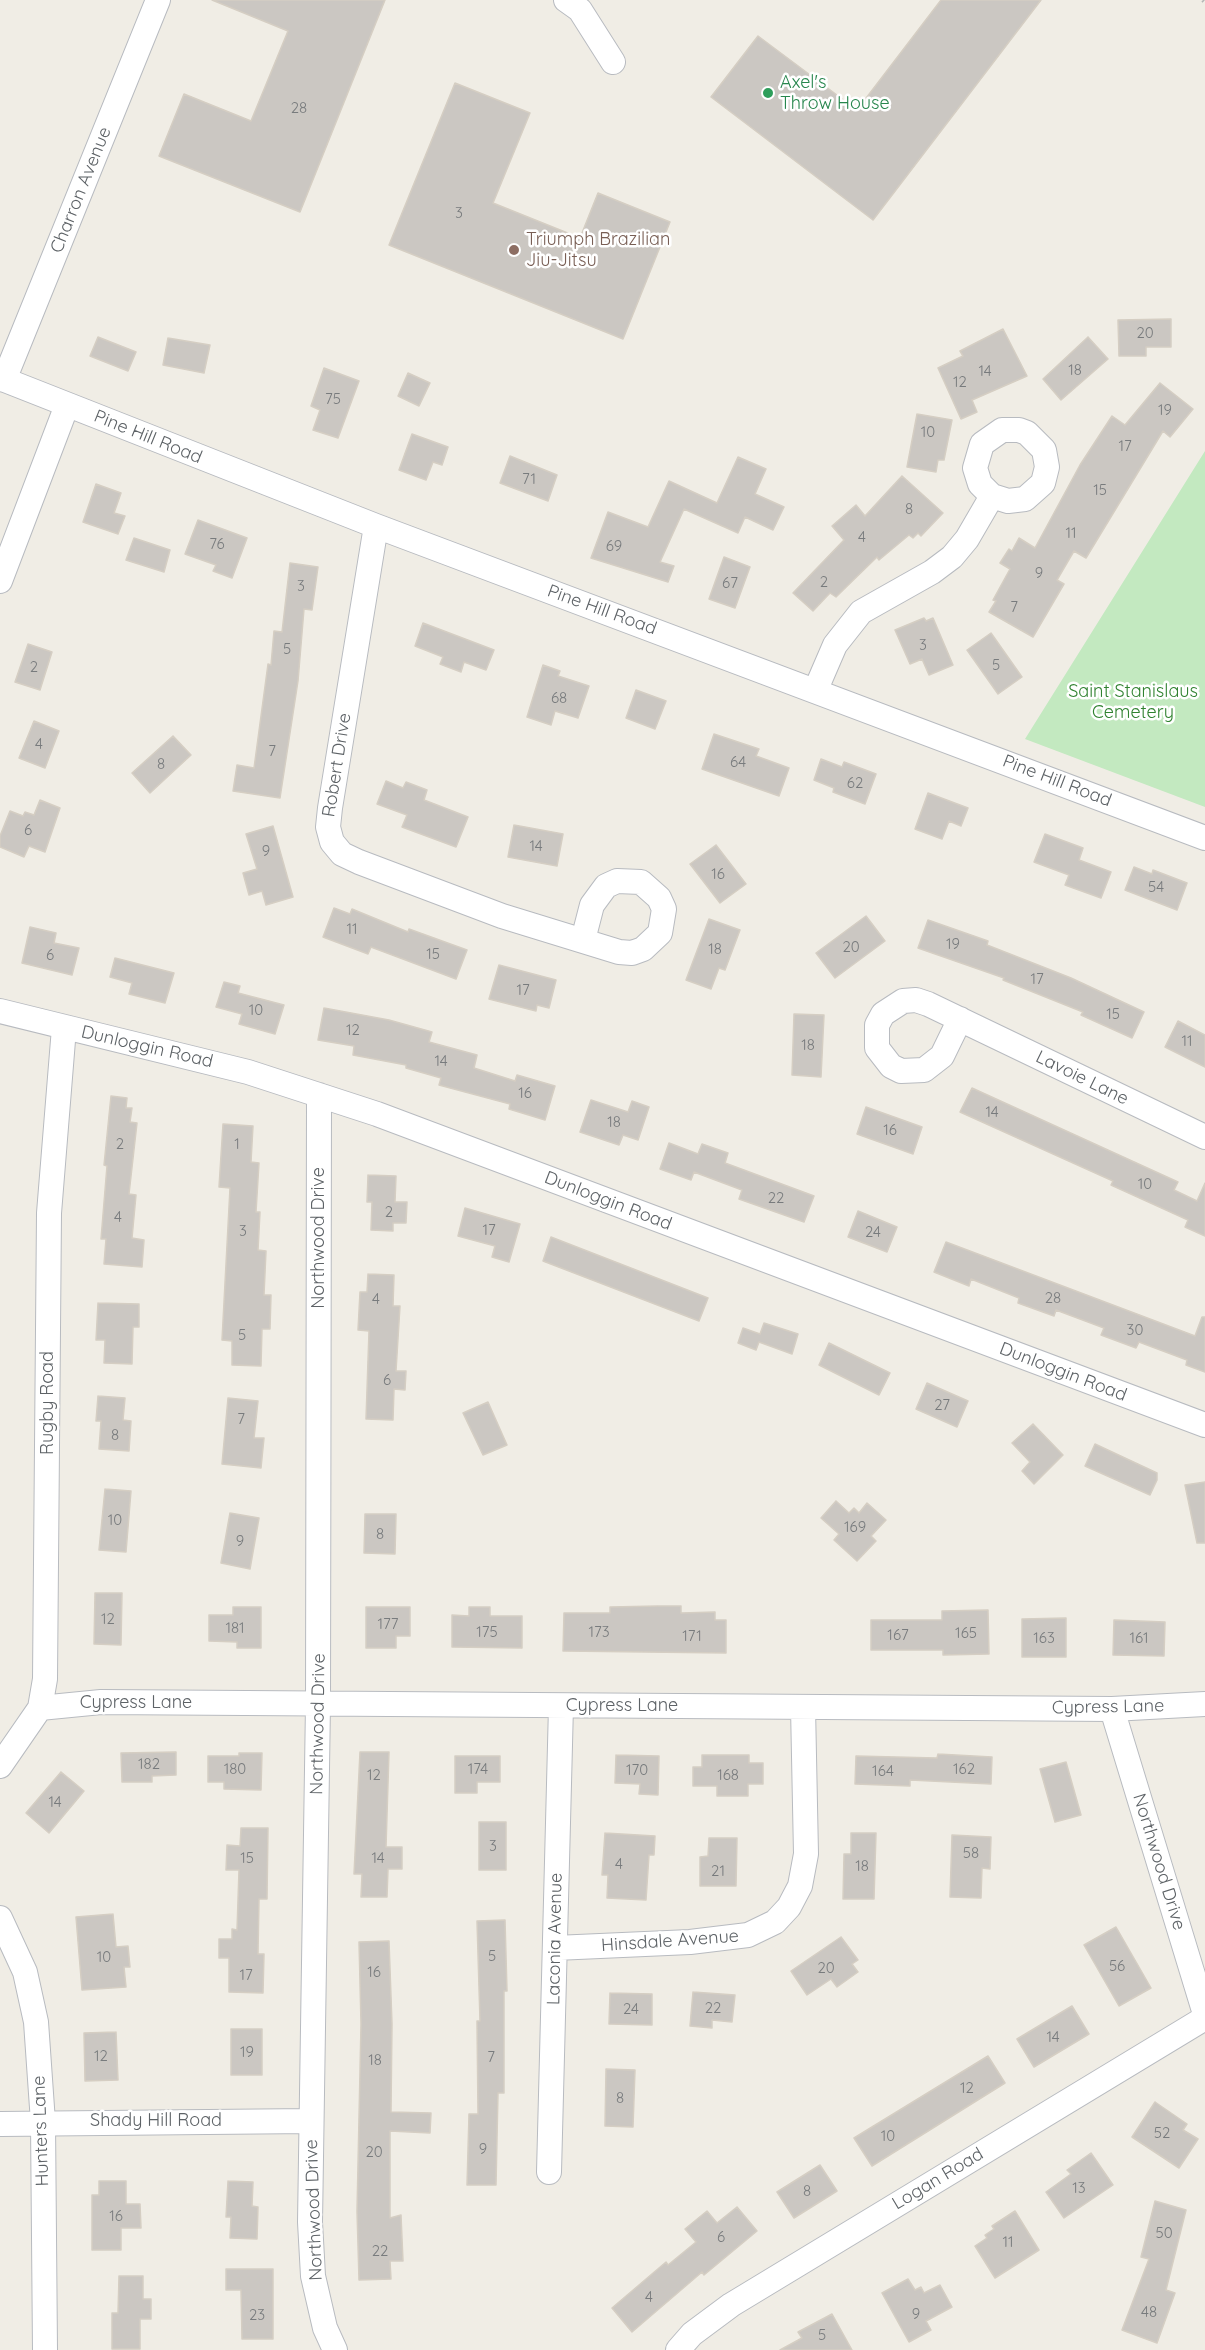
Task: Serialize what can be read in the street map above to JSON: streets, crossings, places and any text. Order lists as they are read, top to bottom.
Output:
{
  "streets": {
    "street": [
      "Charron Avenue",
      "Pine Hill Road",
      "Robert Drive",
      "Dunloggin Road",
      "Lavoie Lane",
      "Northwood Drive",
      "Rugby Road",
      "Cypress Lane",
      "Laconia Avenue",
      "Hinsdale Avenue",
      "Shady Hill Road",
      "Hunters Lane",
      "Logan Road"
    ]
  },
  "crossings": [
    ["Charron Avenue", "Pine Hill Road"],
    ["Pine Hill Road", "Robert Drive"],
    ["Dunloggin Road", "Northwood Drive"],
    ["Dunloggin Road", "Rugby Road"],
    ["Northwood Drive", "Cypress Lane"],
    ["Northwood Drive", "Shady Hill Road"],
    ["Northwood Drive", "Logan Road"],
    ["Rugby Road", "Cypress Lane"],
    ["Cypress Lane", "Laconia Avenue"],
    ["Cypress Lane", "Hinsdale Avenue"],
    ["Laconia Avenue", "Hinsdale Avenue"],
    ["Shady Hill Road", "Hunters Lane"]
  ],
  "parks": ["Saint Stanislaus Cemetery"],
  "places": ["Axel's Throw House", "Triumph Brazilian Jiu-Jitsu"],
  "house_numbers": [
    "28",
    "3",
    "20",
    "18",
    "14",
    "12",
    "75",
    "19",
    "10",
    "17",
    "71",
    "15",
    "8",
    "11",
    "4",
    "76",
    "69",
    "9",
    "2",
    "67",
    "3",
    "7",
    "3",
    "5",
    "5",
    "2",
    "68",
    "4",
    "7",
    "64",
    "8",
    "62",
    "6",
    "14",
    "9",
    "16",
    "54",
    "11",
    "19",
    "20",
    "18",
    "15",
    "6",
    "17",
    "17",
    "10",
    "15",
    "12",
    "11",
    "18",
    "14",
    "16",
    "14",
    "18",
    "16",
    "2",
    "1",
    "10",
    "22",
    "2",
    "4",
    "17",
    "3",
    "24",
    "28",
    "4",
    "30",
    "5",
    "6",
    "27",
    "7",
    "8",
    "10",
    "169",
    "8",
    "9",
    "12",
    "177",
    "181",
    "175",
    "173",
    "165",
    "167",
    "171",
    "163",
    "161",
    "182",
    "180",
    "174",
    "162",
    "170",
    "164",
    "12",
    "168",
    "14",
    "3",
    "58",
    "15",
    "14",
    "4",
    "18",
    "21",
    "5",
    "10",
    "56",
    "20",
    "16",
    "17",
    "22",
    "24",
    "14",
    "19",
    "12",
    "7",
    "18",
    "12",
    "8",
    "52",
    "10",
    "9",
    "20",
    "13",
    "8",
    "16",
    "50",
    "6",
    "11",
    "22",
    "4",
    "48",
    "9",
    "23",
    "5"
  ]
}
